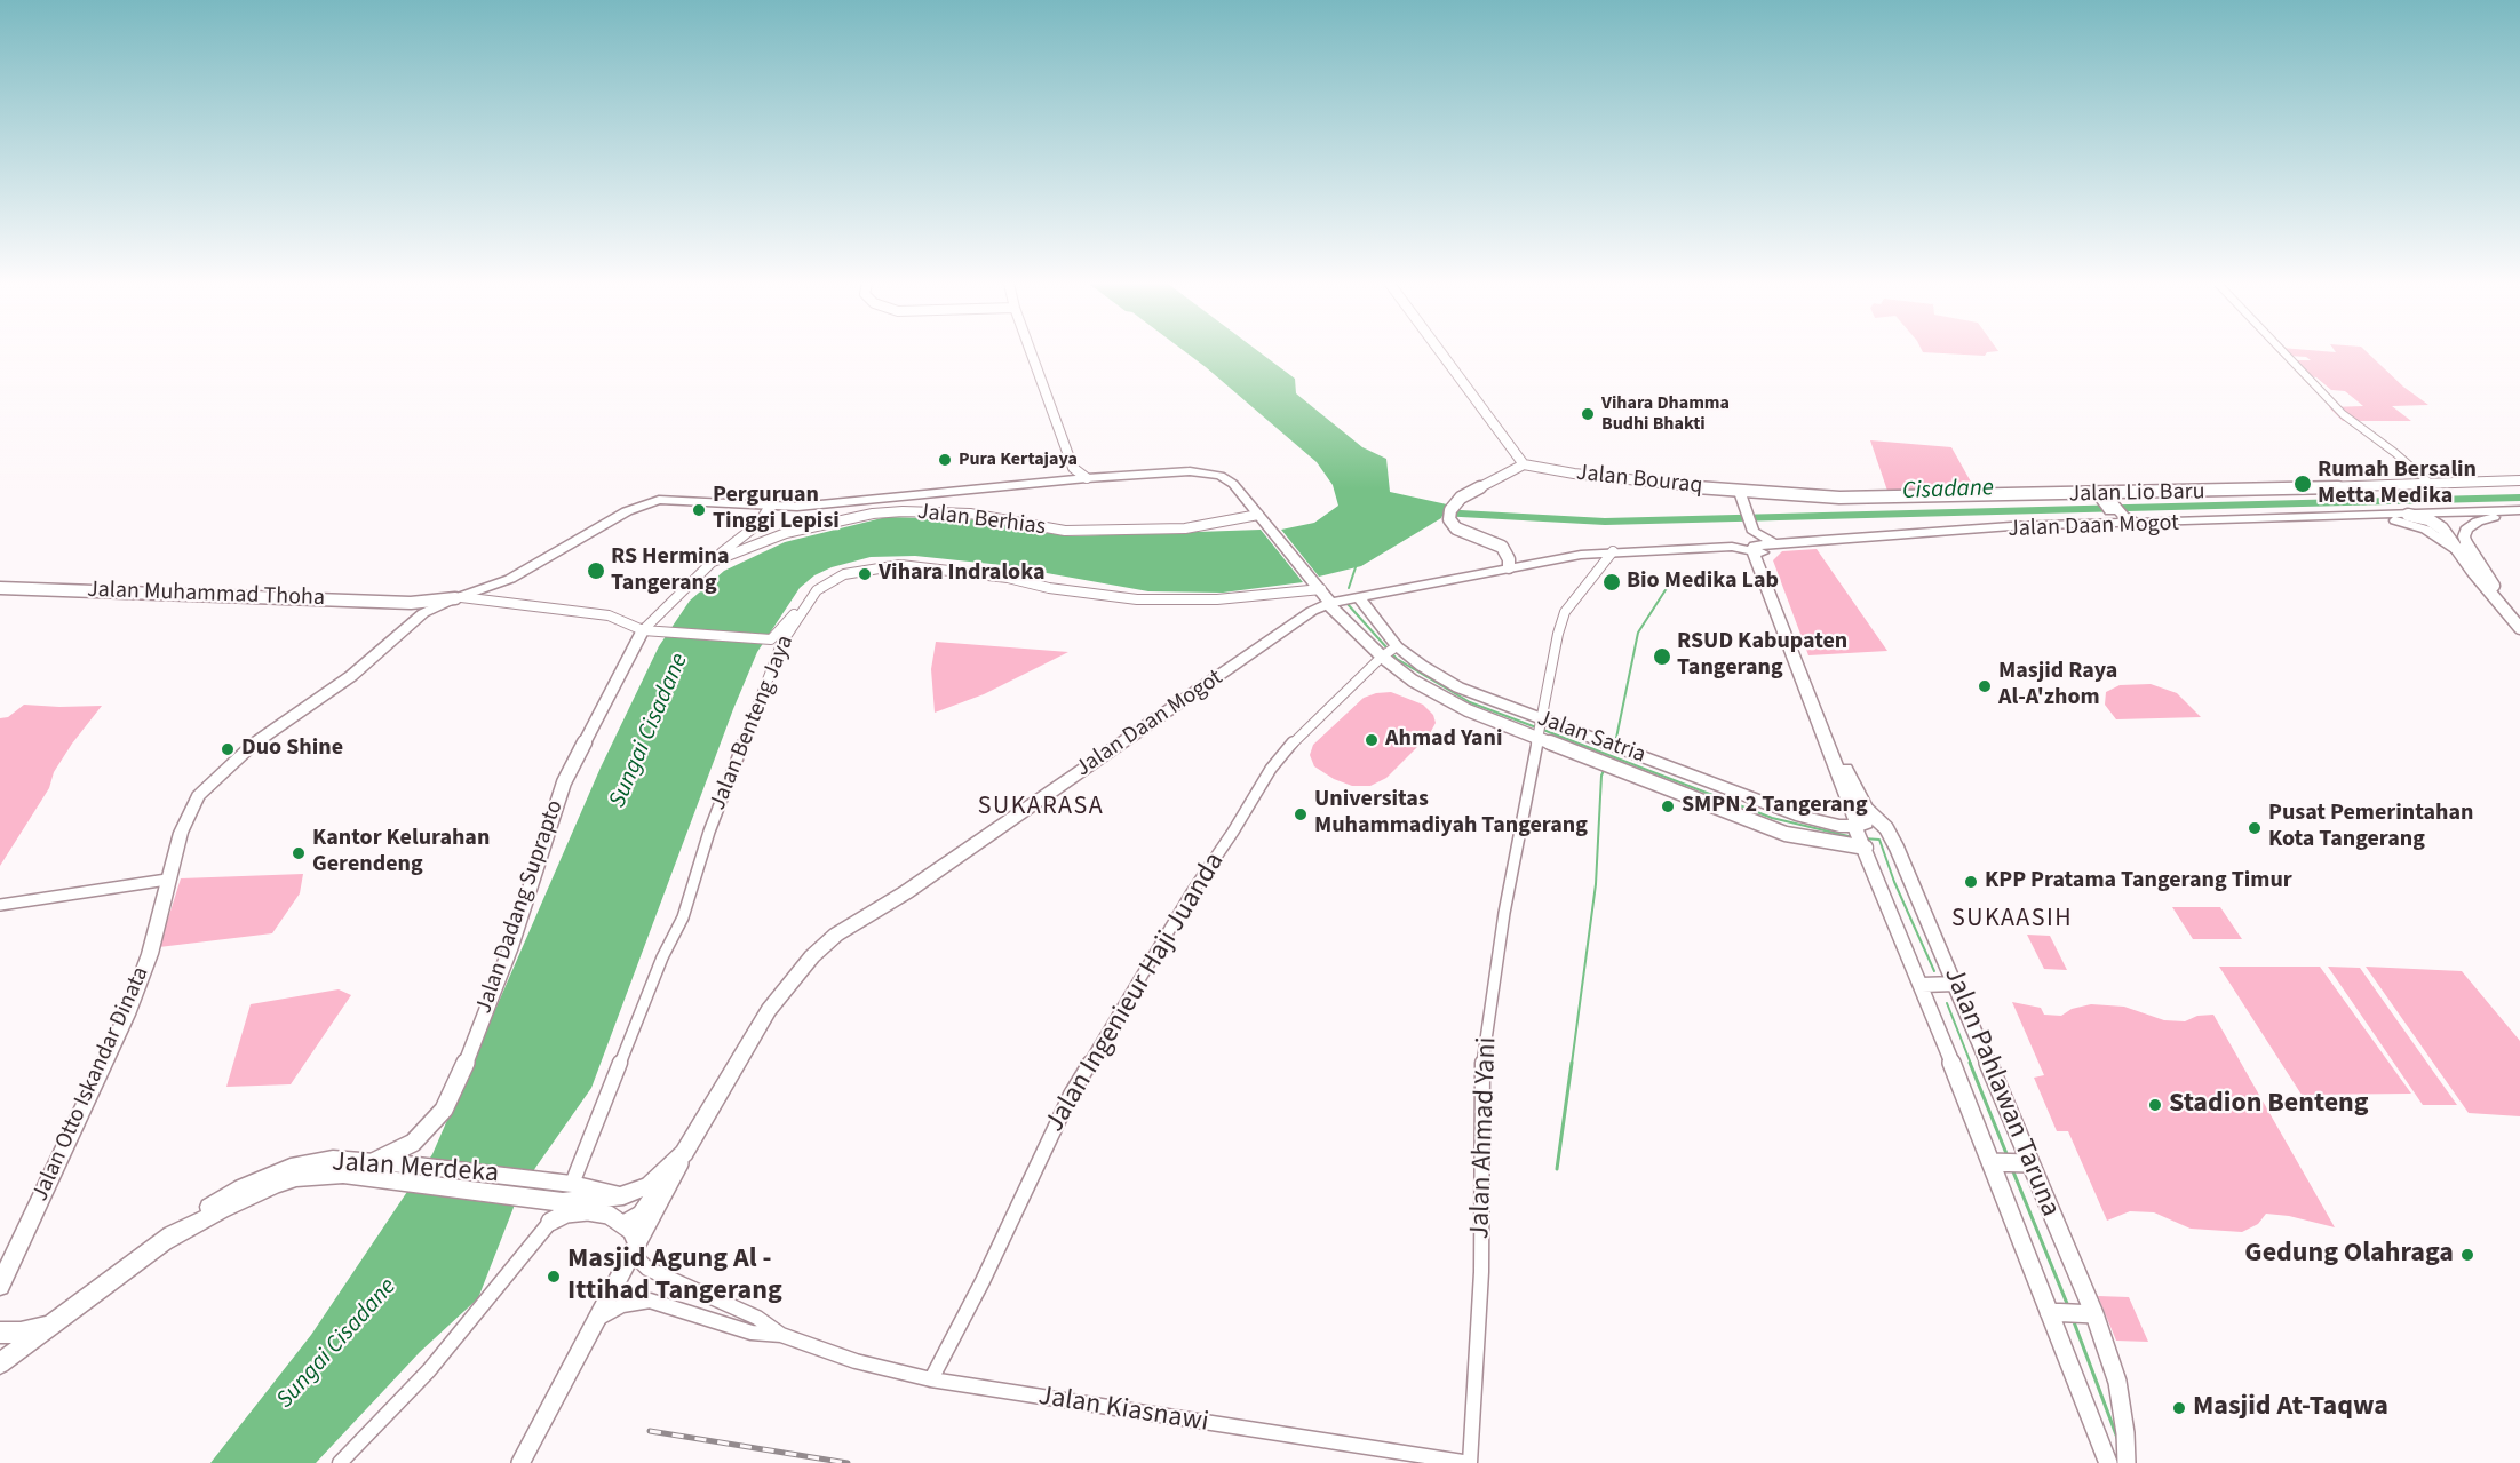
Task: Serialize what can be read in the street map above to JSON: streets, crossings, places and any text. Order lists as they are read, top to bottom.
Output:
{
  "streets": {
    "highway": [
      "Jalan Daan Mogot",
      "Jalan Satria",
      "Jalan Otto Iskandar Dinata",
      "Jalan Pahlawan Taruna",
      "Jalan Merdeka"
    ],
    "main road": [
      "Jalan Bouraq",
      "Jalan Lio Baru",
      "Jalan Muhammad Thoha",
      "Jalan Dadang Suprapto"
    ],
    "street": [
      "Jalan Berhias",
      "Jalan Benteng Jaya",
      "Jalan Ingenieur Haji Juanda",
      "Jalan Ahmad Yani",
      "Jalan Kiasnawi"
    ]
  },
  "crossings": [
    ["Jalan Bouraq", "Jalan Lio Baru"],
    ["Jalan Berhias", "Jalan Otto Iskandar Dinata"],
    ["Jalan Daan Mogot", "Jalan Benteng Jaya"],
    ["Jalan Daan Mogot", "Jalan Satria"],
    ["Jalan Daan Mogot", "Jalan Otto Iskandar Dinata"],
    ["Jalan Daan Mogot", "Jalan Pahlawan Taruna"],
    ["Jalan Daan Mogot", "Jalan Merdeka"],
    ["Jalan Daan Mogot", "Jalan Kiasnawi"],
    ["Jalan Muhammad Thoha", "Jalan Otto Iskandar Dinata"],
    ["Jalan Benteng Jaya", "Jalan Otto Iskandar Dinata"],
    ["Jalan Benteng Jaya", "Jalan Merdeka"],
    ["Jalan Satria", "Jalan Ingenieur Haji Juanda"],
    ["Jalan Satria", "Jalan Pahlawan Taruna"],
    ["Jalan Dadang Suprapto", "Jalan Merdeka"],
    ["Jalan Ingenieur Haji Juanda", "Jalan Kiasnawi"],
    ["Jalan Ahmad Yani", "Jalan Kiasnawi"]
  ],
  "districts": ["SUKARASA", "SUKAASIH"],
  "water": ["Cisadane", "Sungai Cisadane"],
  "places": [
    "Vihara Dhamma Budhi Bhakti",
    "Pura Kertajaya",
    "Rumah Bersalin Metta Medika",
    "Perguruan Tinggi Lepisi",
    "RS Hermina Tangerang",
    "Vihara Indraloka",
    "Bio Medika Lab",
    "RSUD Kabupaten Tangerang",
    "Masjid Raya Al-A'zhom",
    "Ahmad Yani",
    "Duo Shine",
    "SMPN 2 Tangerang",
    "Universitas Muhammadiyah Tangerang",
    "Pusat Pemerintahan Kota Tangerang",
    "Kantor Kelurahan Gerendeng",
    "KPP Pratama Tangerang Timur",
    "Stadion Benteng",
    "Gedung Olahraga",
    "Masjid Agung Al - Ittihad Tangerang",
    "Masjid At-Taqwa"
  ]
}
